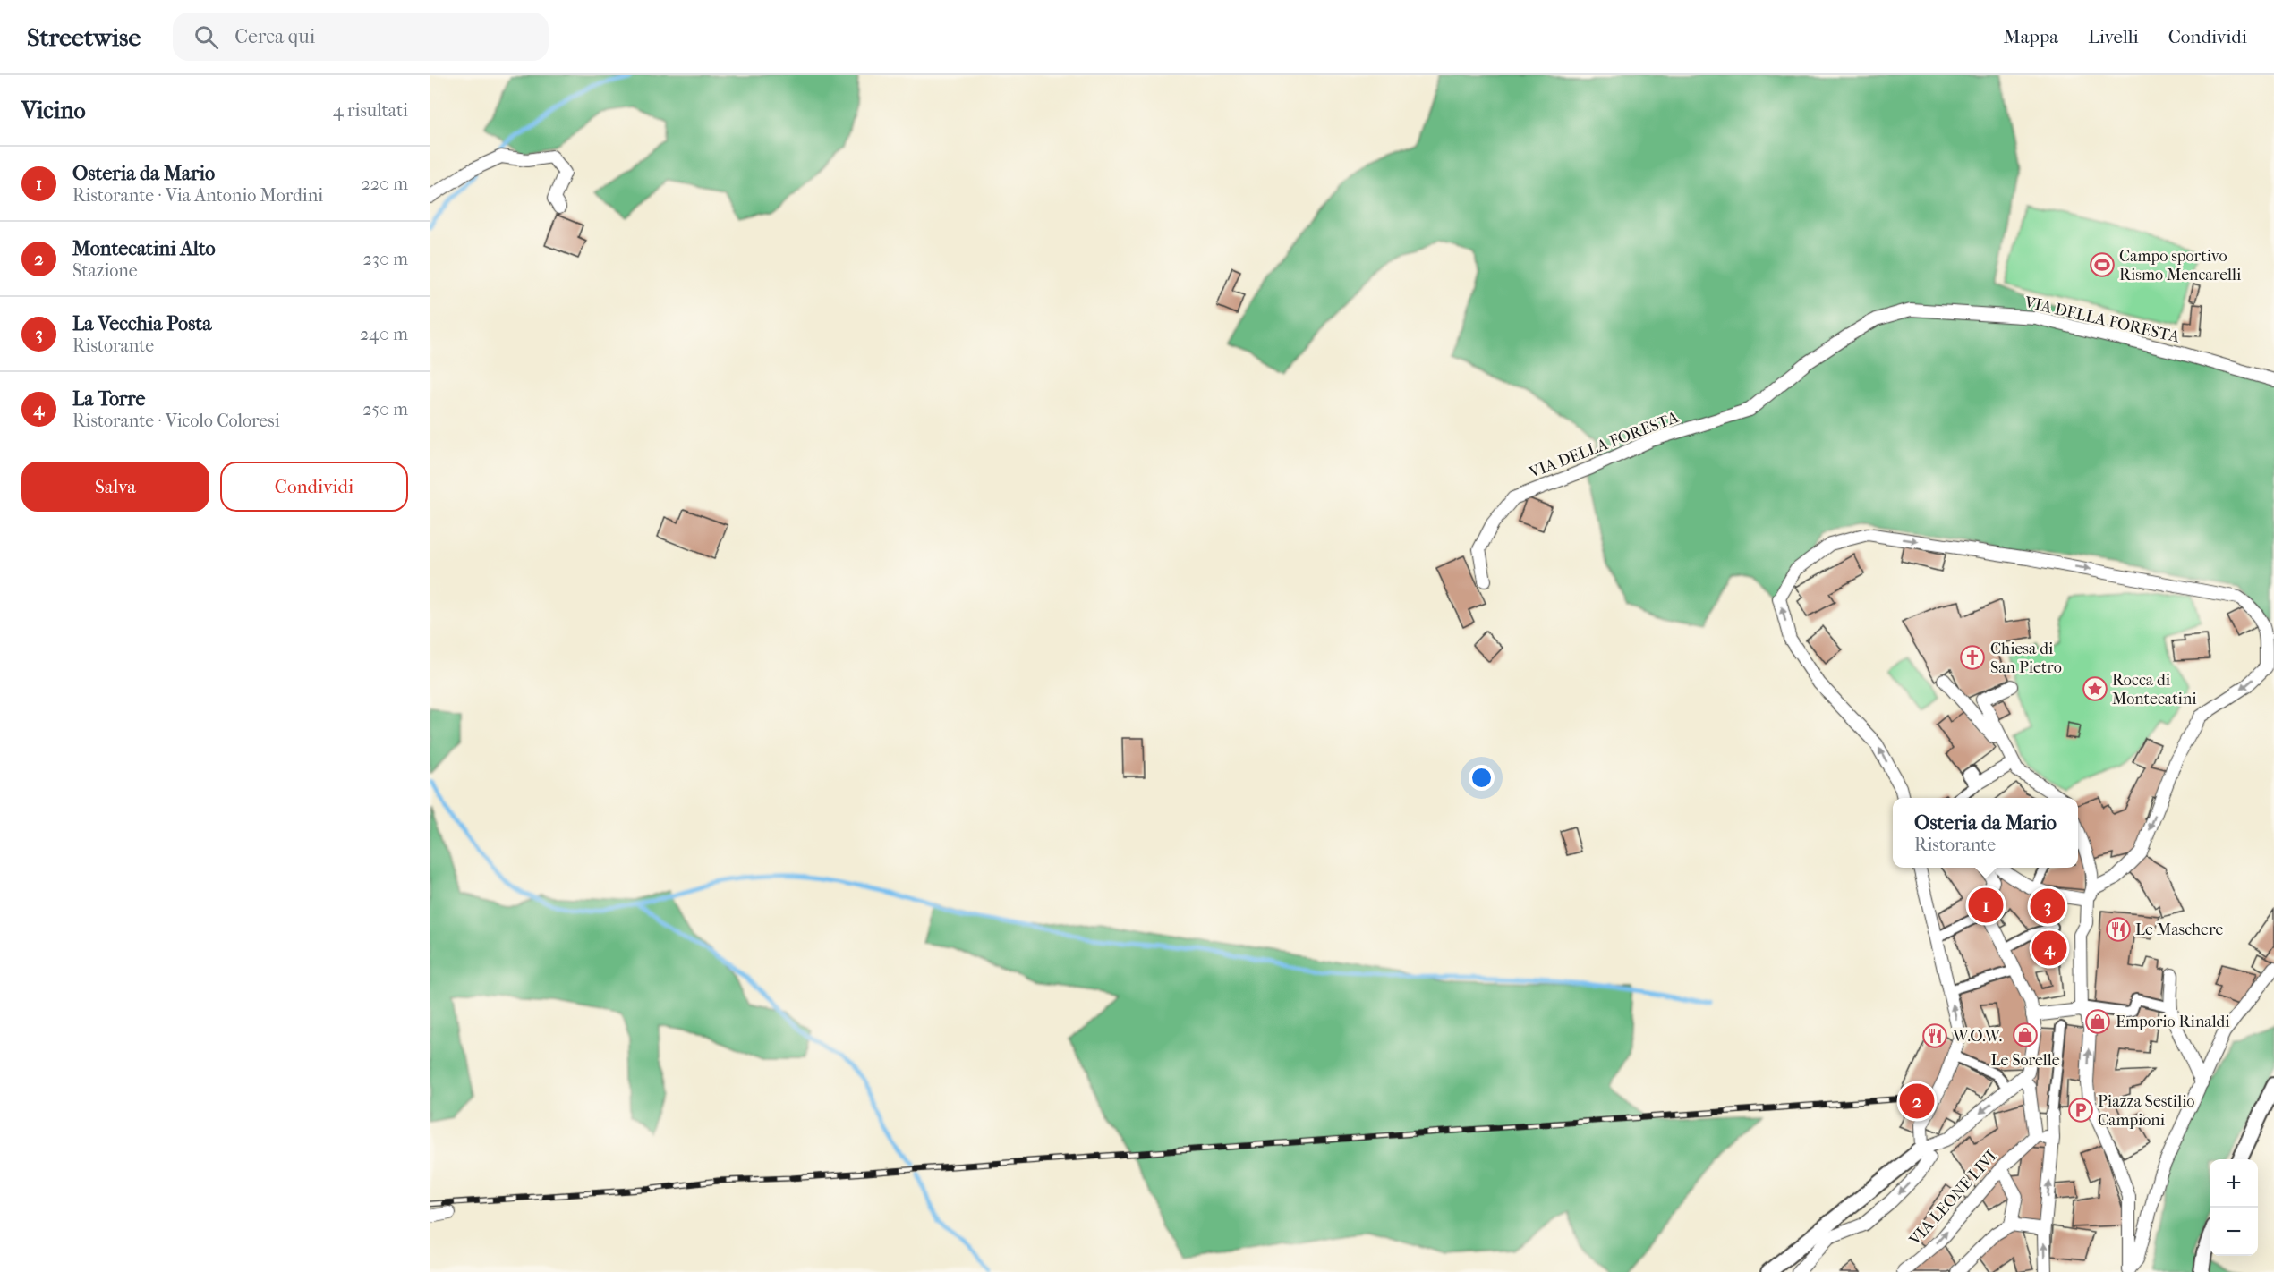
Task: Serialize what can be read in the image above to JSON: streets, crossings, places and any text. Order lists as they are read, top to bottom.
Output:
{
  "streets": {
    "street": ["VIA DELLA FORESTA", "VIA LEONE LIVI"]
  },
  "places": {
    "sports": ["Campo sportivo Rismo Mencarelli"],
    "church": ["Chiesa di San Pietro"],
    "place": ["Rocca di Montecatini"],
    "restaurant": ["Le Maschere", "W.O.W."],
    "shop": ["Emporio Rinaldi", "Le Sorelle"],
    "parking": ["Piazza Sestilio Campioni"]
  },
  "page": {
    "header": "Streetwise",
    "search": "Cerca qui",
    "nav": ["Mappa", "Livelli", "Condividi"],
    "heading": ["Vicino", "4 risultati"],
    "list": [
      {
        "mark": "1",
        "name": "Osteria da Mario",
        "note": "Ristorante · Via Antonio Mordini",
        "value": "220 m"
      },
      {
        "mark": "2",
        "name": "Montecatini Alto",
        "note": "Stazione",
        "value": "230 m"
      },
      {
        "mark": "3",
        "name": "La Vecchia Posta",
        "note": "Ristorante",
        "value": "240 m"
      },
      {
        "mark": "4",
        "name": "La Torre",
        "note": "Ristorante · Vicolo Coloresi",
        "value": "250 m"
      }
    ],
    "buttons": ["Salva", "Condividi"],
    "popup": ["Osteria da Mario", "Ristorante"],
    "pins": [
      "1",
      "3",
      "4",
      "2"
    ],
    "map_buttons": ["+", "−"]
  }
}
